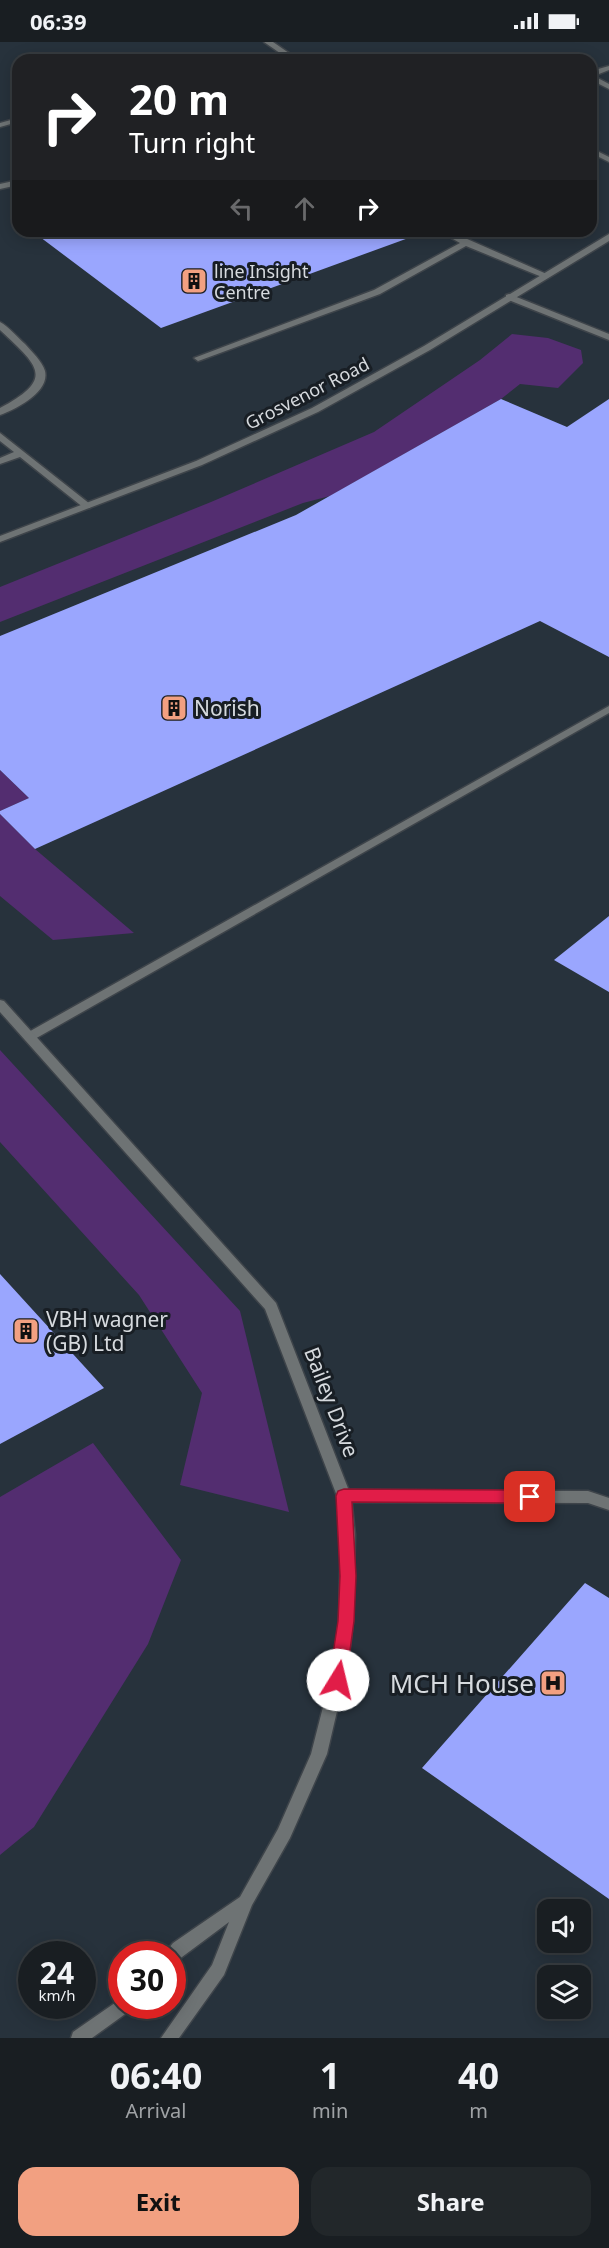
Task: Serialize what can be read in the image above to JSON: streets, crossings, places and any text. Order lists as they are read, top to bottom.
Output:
{
  "streets": {
    "street": ["Grosvenor Road", "Bailey Drive"]
  },
  "places": {
    "building": ["line Insight Centre", "Norish", "VBH wagner (GB) Ltd"],
    "hospital": ["MCH House"]
  },
  "page": {
    "status": "06:39",
    "turn": ["20 m", "Turn right"],
    "speed": "24 km/h",
    "limit": "30",
    "eta": [
      "06:40",
      "Arrival",
      "1",
      "min",
      "40",
      "m"
    ],
    "buttons": ["Exit", "Share"]
  }
}
